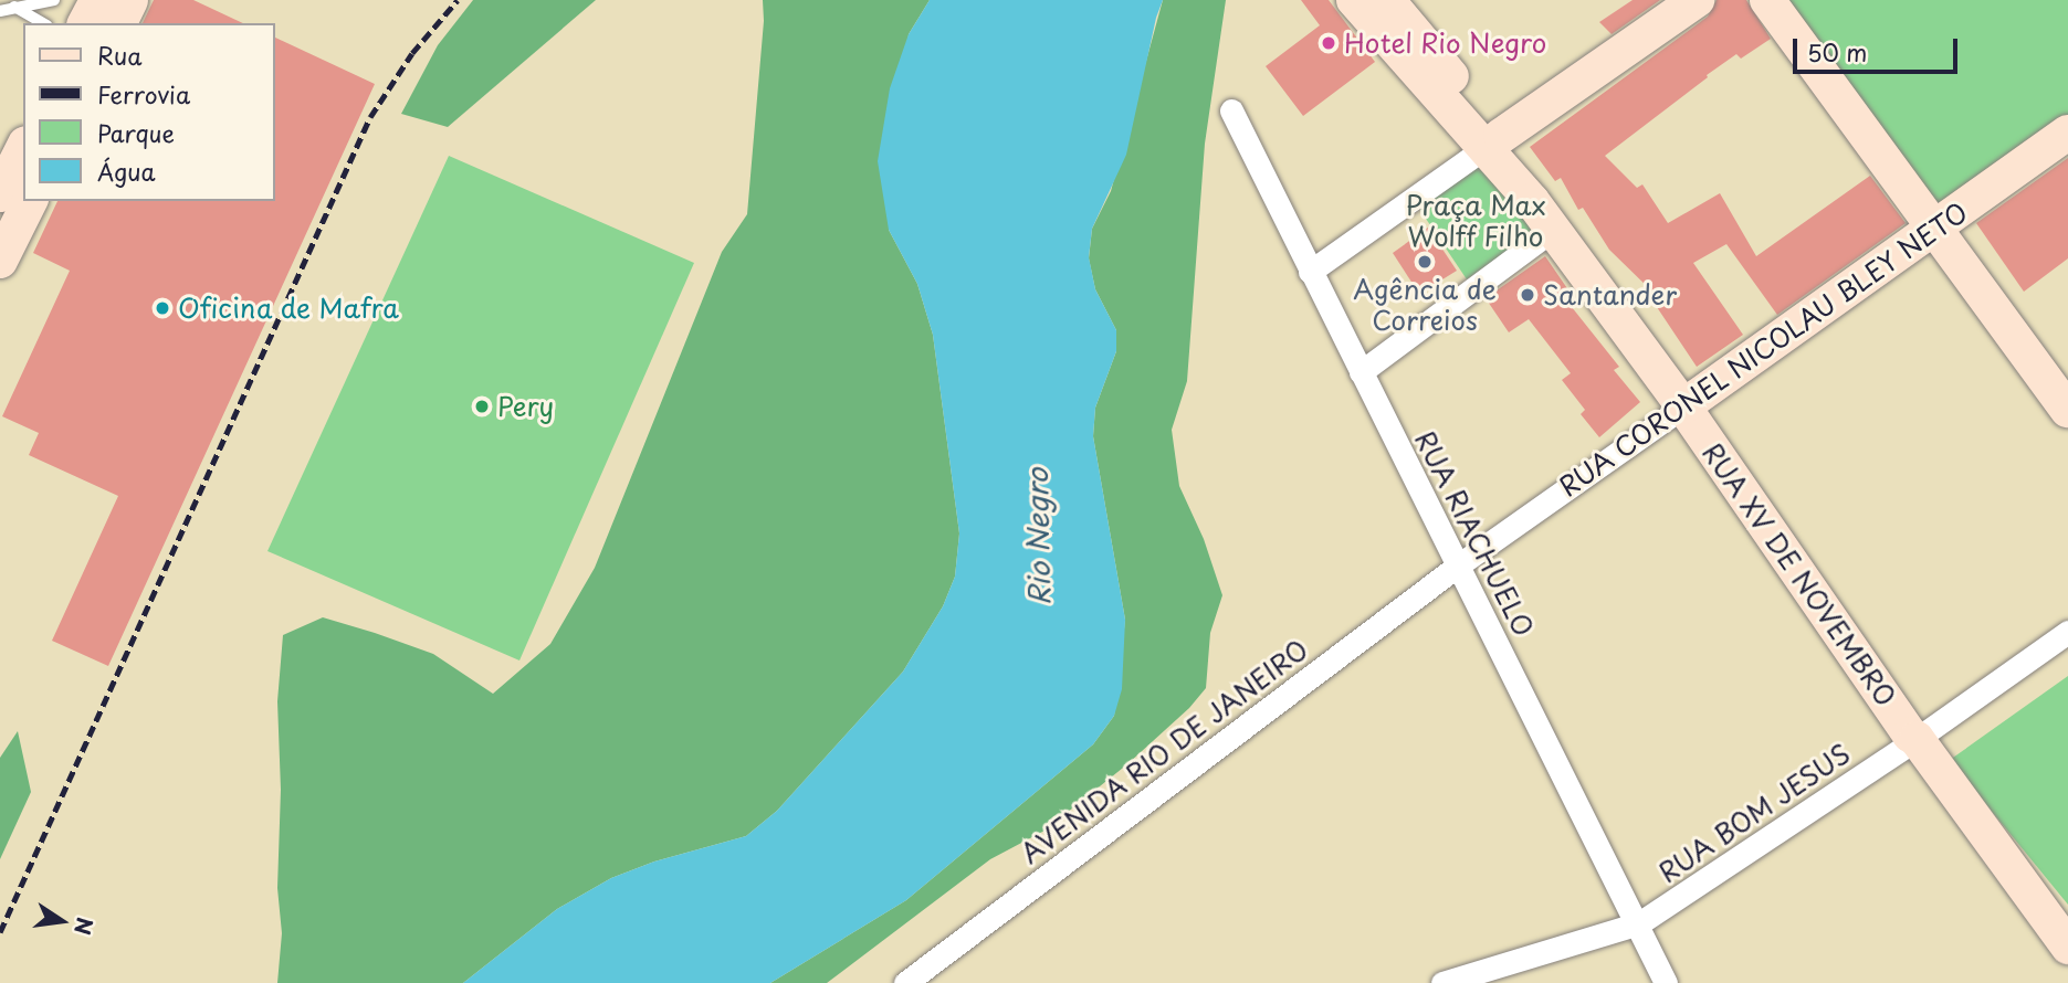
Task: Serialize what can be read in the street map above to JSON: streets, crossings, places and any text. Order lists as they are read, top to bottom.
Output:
{
  "streets": {
    "main road": ["RUA CORONEL NICOLAU BLEY NETO", "RUA XV DE NOVEMBRO"],
    "street": ["RUA RIACHUELO", "AVENIDA RIO DE JANEIRO", "RUA BOM JESUS"]
  },
  "crossings": [
    ["RUA CORONEL NICOLAU BLEY NETO", "RUA RIACHUELO"],
    ["RUA CORONEL NICOLAU BLEY NETO", "RUA XV DE NOVEMBRO"],
    ["RUA CORONEL NICOLAU BLEY NETO", "AVENIDA RIO DE JANEIRO"],
    ["RUA RIACHUELO", "AVENIDA RIO DE JANEIRO"],
    ["RUA RIACHUELO", "RUA BOM JESUS"],
    ["RUA XV DE NOVEMBRO", "RUA BOM JESUS"]
  ],
  "water": ["Rio Negro"],
  "parks": ["Praça Max Wolff Filho"],
  "places": [
    "Hotel Rio Negro",
    "Agência de Correios",
    "Santander",
    "Oficina de Mafra",
    "Pery"
  ],
  "legend": [
    "Rua",
    "Ferrovia",
    "Parque",
    "Água"
  ],
  "scale_bar": "50 m",
  "north": "right"
}
